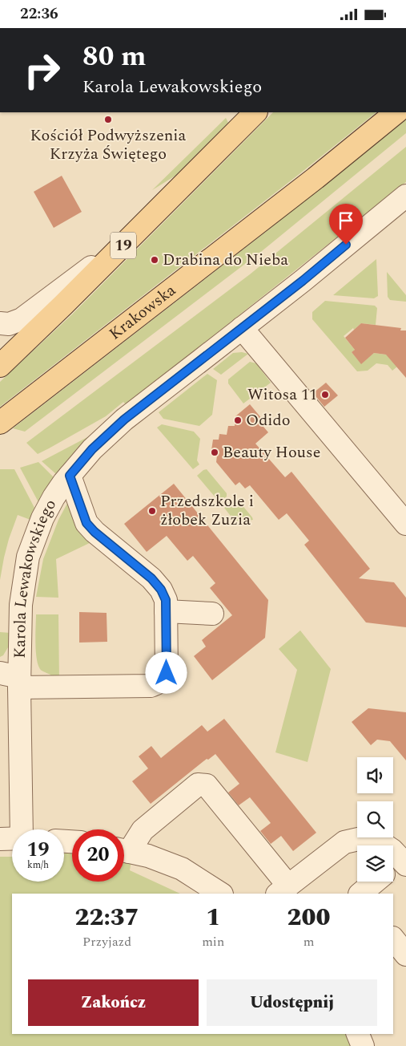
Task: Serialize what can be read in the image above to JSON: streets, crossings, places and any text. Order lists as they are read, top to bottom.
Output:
{
  "streets": {
    "main road": ["19", "Krakowska"],
    "street": ["Karola Lewakowskiego"]
  },
  "places": [
    "Kościół Podwyższenia Krzyża Świętego",
    "Drabina do Nieba",
    "Witosa 11",
    "Odido",
    "Beauty House",
    "Przedszkole i żłobek Zuzia"
  ],
  "page": {
    "status": "22:36",
    "turn": ["80 m", "Karola Lewakowskiego"],
    "speed": "19 km/h",
    "limit": "20",
    "eta": [
      "22:37",
      "Przyjazd",
      "1",
      "min",
      "200",
      "m"
    ],
    "buttons": ["Zakończ", "Udostępnij"]
  }
}
